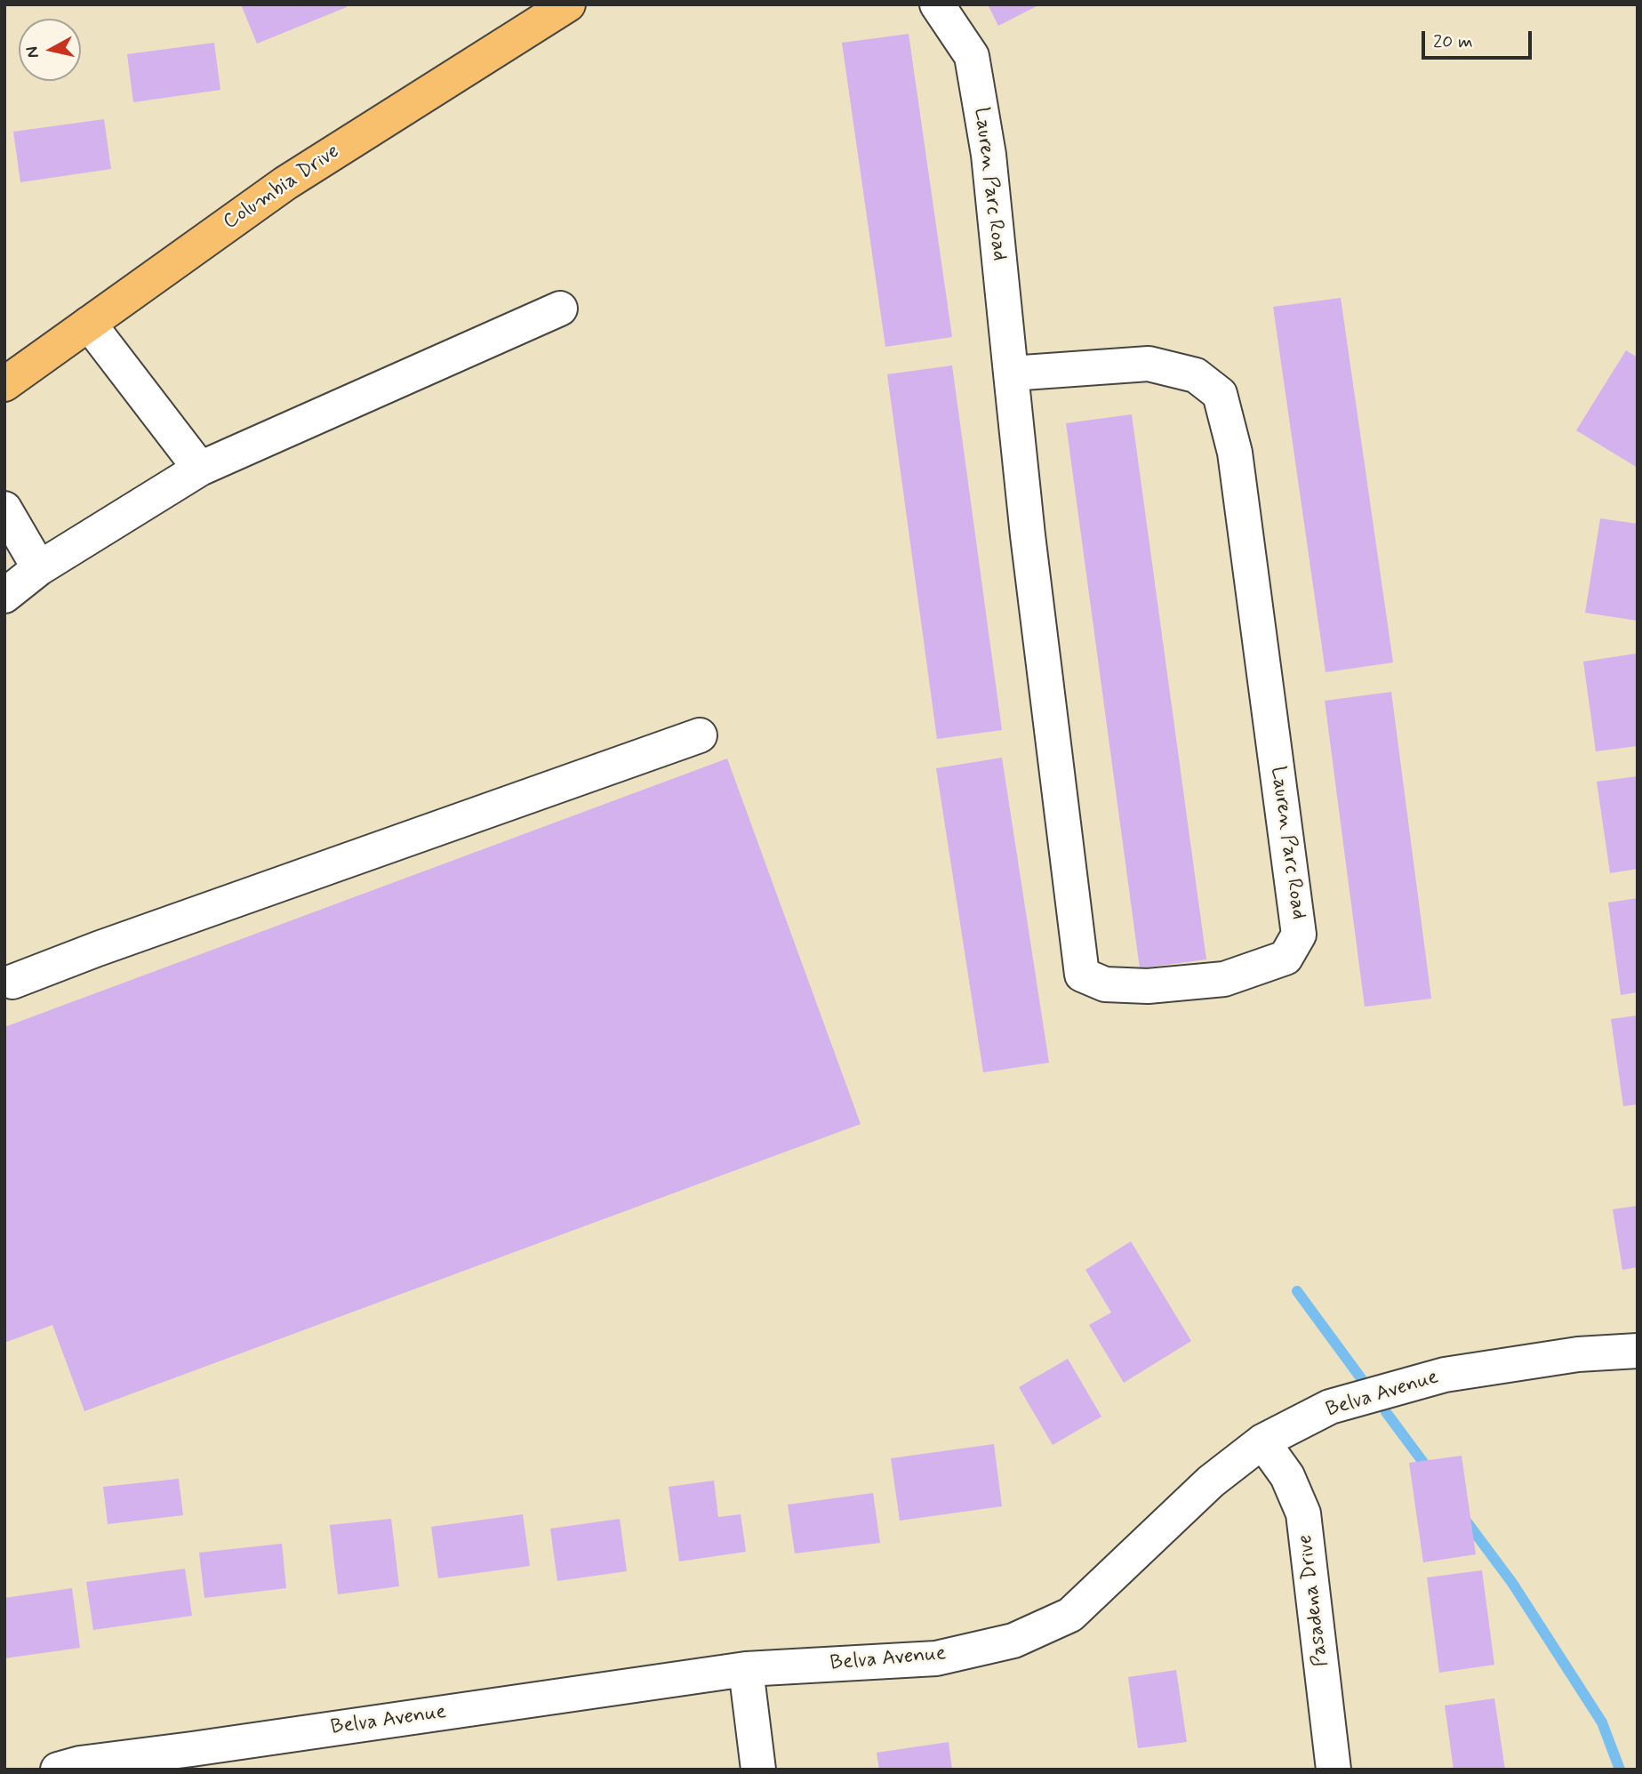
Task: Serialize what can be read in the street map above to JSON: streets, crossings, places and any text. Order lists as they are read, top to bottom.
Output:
{
  "streets": {
    "main road": ["Columbia Drive"],
    "street": ["Lauren Parc Road", "Belva Avenue", "Pasadena Drive"]
  },
  "crossings": [
    ["Belva Avenue", "Pasadena Drive"]
  ],
  "scale_bar": "20 m",
  "north": "left"
}
